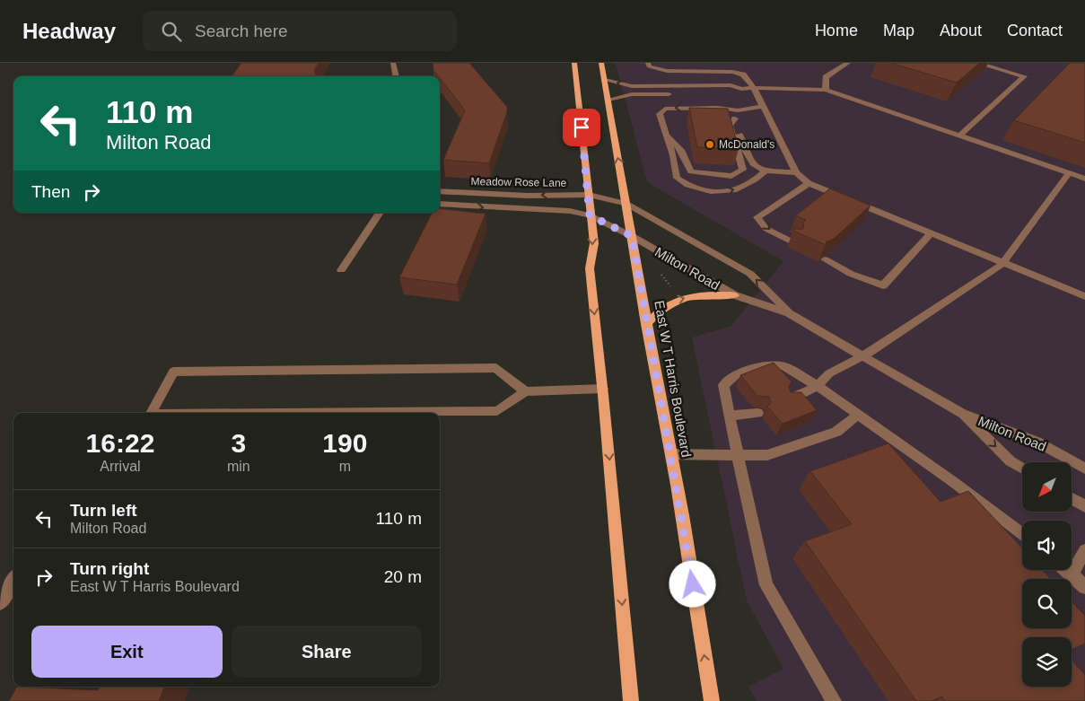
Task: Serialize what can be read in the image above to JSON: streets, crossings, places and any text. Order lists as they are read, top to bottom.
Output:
{
  "streets": {
    "main road": ["East W T Harris Boulevard"],
    "street": ["Meadow Rose Lane", "Milton Road"]
  },
  "crossings": [
    ["Meadow Rose Lane", "Milton Road"],
    ["Meadow Rose Lane", "East W T Harris Boulevard"],
    ["Milton Road", "East W T Harris Boulevard"]
  ],
  "places": ["McDonald's"],
  "north": "bottom left",
  "page": {
    "header": "Headway",
    "search": "Search here",
    "nav": [
      "Home",
      "Map",
      "About",
      "Contact"
    ],
    "turn": ["110 m", "Milton Road"],
    "then": "Then",
    "eta": [
      "16:22",
      "Arrival",
      "3",
      "min",
      "190",
      "m"
    ],
    "list": [
      {
        "name": "Turn left",
        "note": "Milton Road",
        "value": "110 m"
      },
      {
        "name": "Turn right",
        "note": "East W T Harris Boulevard",
        "value": "20 m"
      }
    ],
    "buttons": ["Exit", "Share"]
  }
}
